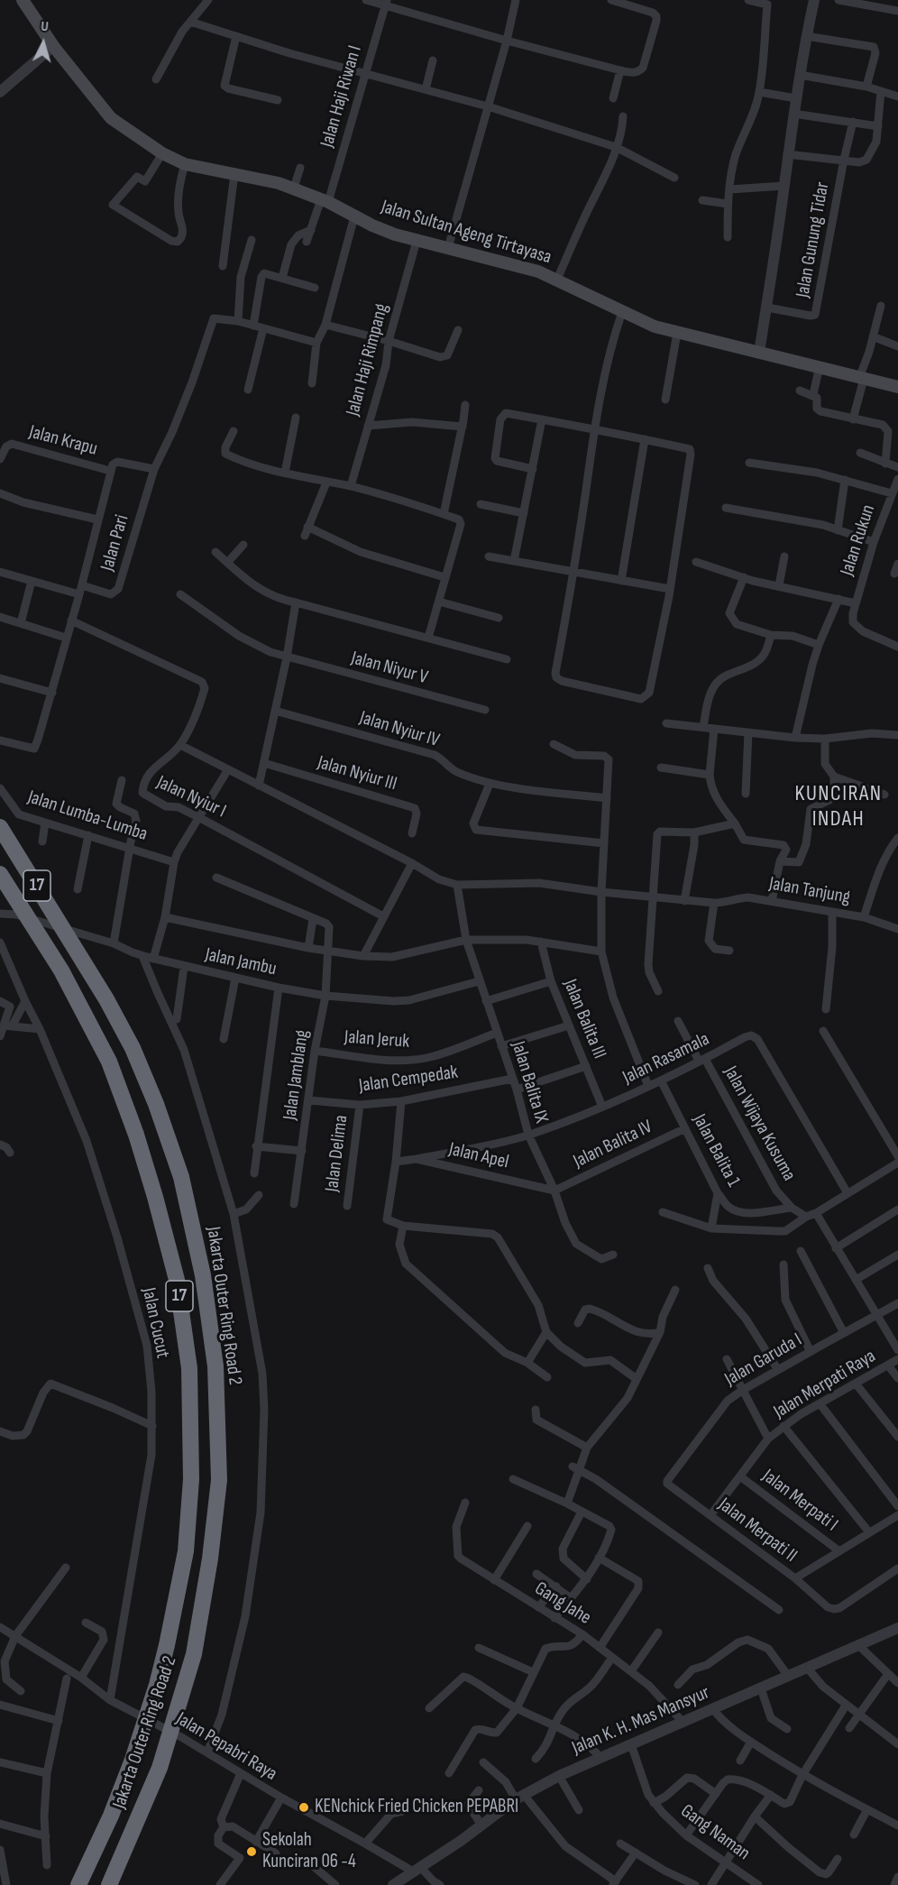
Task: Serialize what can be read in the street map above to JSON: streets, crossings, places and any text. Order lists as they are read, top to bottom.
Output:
{
  "streets": {
    "highway": ["17", "Jakarta Outer Ring Road 2"],
    "main road": ["Jalan Sultan Ageng Tirtayasa"],
    "street": [
      "Jalan Haji Riwan I",
      "Jalan Gunung Tidar",
      "Jalan Haji Rimpang",
      "Jalan Krapu",
      "Jalan Rukun",
      "Jalan Pari",
      "Jalan Niyur V",
      "Jalan Nyiur IV",
      "Jalan Nyiur III",
      "Jalan Nyiur I",
      "Jalan Lumba-Lumba",
      "Jalan Tanjung",
      "Jalan Jambu",
      "Jalan Balita III",
      "Jalan Jeruk",
      "Jalan Rasamala",
      "Jalan Jamblang",
      "Jalan Cempedak",
      "Jalan Balita IX",
      "Jalan Wijaya Kusuma",
      "Jalan Balita IV",
      "Jalan Balita 1",
      "Jalan Delima",
      "Jalan Apel",
      "Jalan Cucut",
      "Jalan Garuda I",
      "Jalan Merpati Raya",
      "Jalan Merpati I",
      "Jalan Merpati II",
      "Gang Jahe",
      "Jalan K. H. Mas Mansyur",
      "Jalan Pepabri Raya",
      "Gang Naman"
    ]
  },
  "crossings": [
    ["Jalan Haji Riwan I", "Jalan Sultan Ageng Tirtayasa"],
    ["Jalan Sultan Ageng Tirtayasa", "Jalan Haji Rimpang"],
    ["Jalan Tanjung", "Jalan Balita IX"],
    ["Jalan Jambu", "Jalan Jamblang"],
    ["Jalan Jambu", "Jalan Balita IX"],
    ["Jalan Balita III", "Jalan Rasamala"],
    ["Jalan Jeruk", "Jalan Jamblang"],
    ["Jalan Jeruk", "Jalan Balita IX"],
    ["Jalan Rasamala", "Jalan Balita IX"],
    ["Jalan Rasamala", "Jalan Wijaya Kusuma"],
    ["Jalan Rasamala", "Jalan Balita 1"],
    ["Jalan Rasamala", "Jalan Apel"],
    ["Jalan Jamblang", "Jalan Cempedak"],
    ["Jalan Cempedak", "Jalan Balita IX"],
    ["Jalan Cempedak", "Jalan Delima"],
    ["Jalan Balita IX", "Jalan Balita IV"],
    ["Jalan Balita IX", "Jalan Apel"],
    ["Jalan Wijaya Kusuma", "Jalan Balita 1"],
    ["Jalan Balita IV", "Jalan Balita 1"],
    ["Jalan Balita IV", "Jalan Apel"],
    ["Jalan Cucut", "Jalan Pepabri Raya"],
    ["Jalan Garuda I", "Jalan Merpati II"],
    ["Jalan Merpati Raya", "Jalan Merpati I"],
    ["Jalan Merpati Raya", "Jalan Merpati II"],
    ["Gang Jahe", "Jalan K. H. Mas Mansyur"],
    ["Jalan K. H. Mas Mansyur", "Jalan Pepabri Raya"],
    ["Jalan K. H. Mas Mansyur", "Gang Naman"]
  ],
  "districts": ["KUNCIRAN INDAH"],
  "places": ["KENchick Fried Chicken PEPABRI", "Sekolah Kunciran 06 -4"],
  "north": "top"
}
